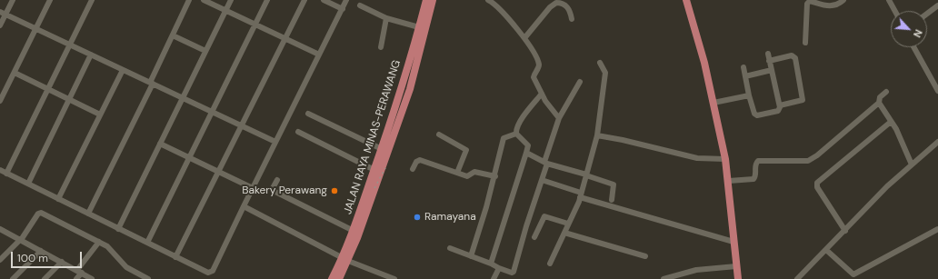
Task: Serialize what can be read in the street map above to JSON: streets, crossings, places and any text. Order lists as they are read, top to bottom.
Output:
{
  "streets": {
    "main road": ["JALAN RAYA MINAS-PERAWANG"]
  },
  "places": ["Bakery Perawang", "Ramayana"],
  "scale_bar": "100 m",
  "north": "bottom right"
}
